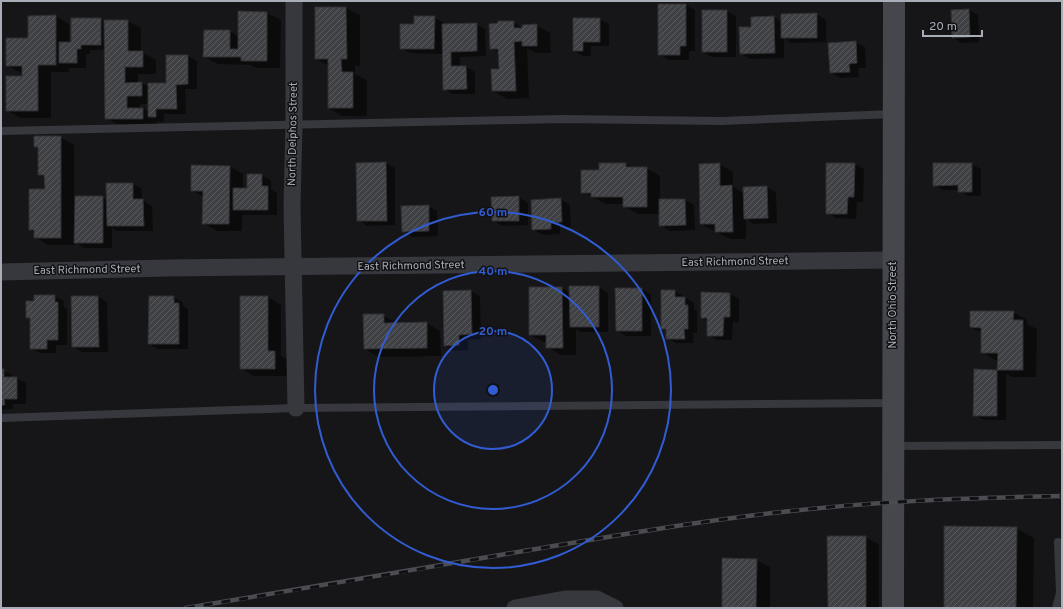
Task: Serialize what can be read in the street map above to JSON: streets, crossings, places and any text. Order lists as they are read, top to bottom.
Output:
{
  "streets": {
    "street": ["North Delphos Street", "East Richmond Street", "North Ohio Street"]
  },
  "crossings": [
    ["North Delphos Street", "East Richmond Street"],
    ["East Richmond Street", "North Ohio Street"]
  ],
  "scale_bar": "20 m",
  "rings": ["60 m", "40 m", "20 m"]
}
